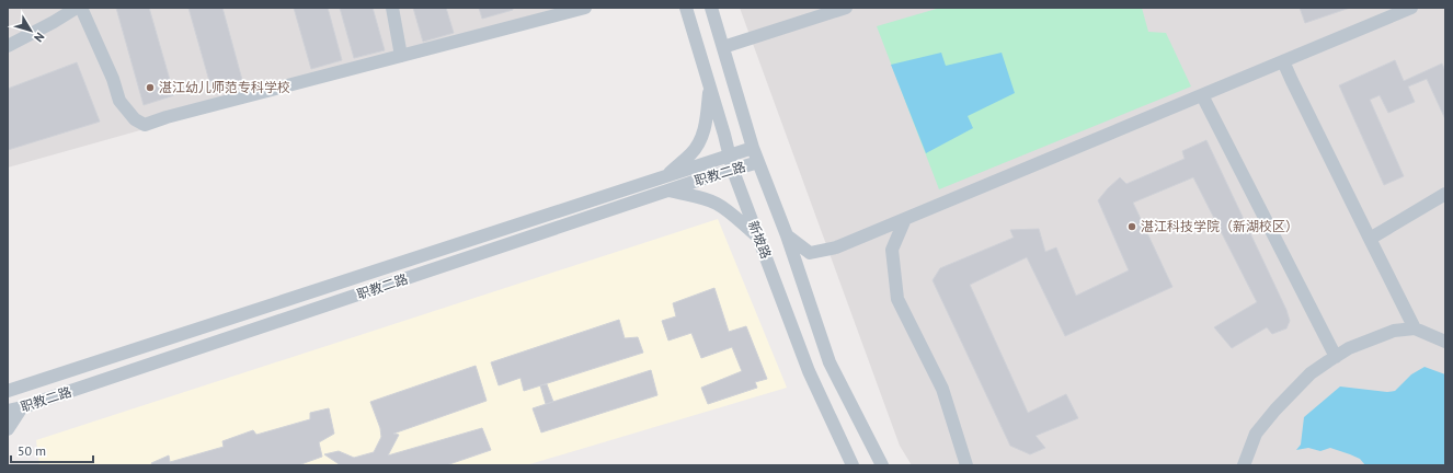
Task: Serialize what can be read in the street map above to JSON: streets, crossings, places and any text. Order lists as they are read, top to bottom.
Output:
{
  "streets": {
    "street": ["职教二路", "新坡路"]
  },
  "crossings": [
    ["职教二路", "新坡路"]
  ],
  "places": ["湛江幼儿师范专科学校", "湛江科技学院（新湖校区）"],
  "scale_bar": "50 m",
  "north": "bottom right"
}
